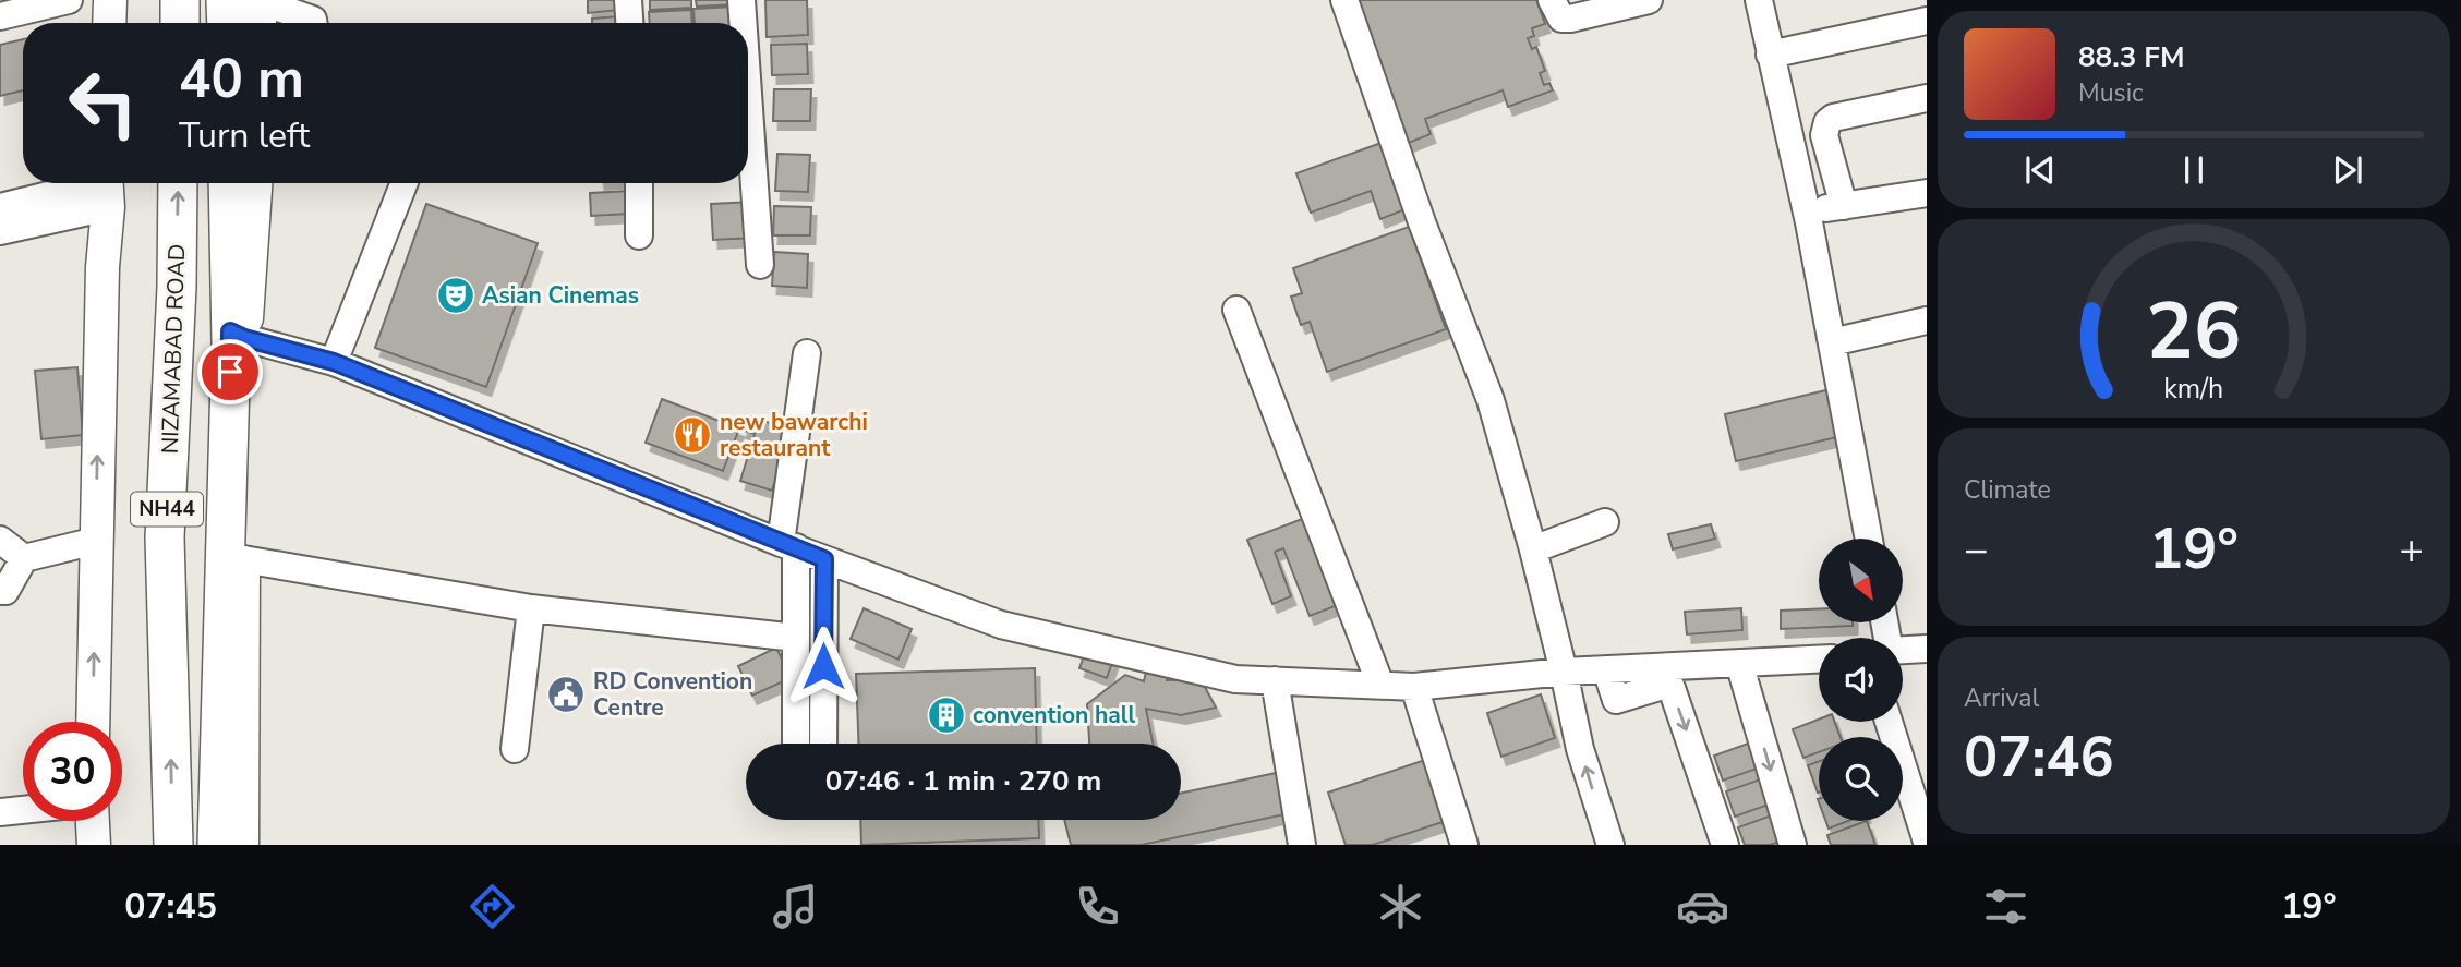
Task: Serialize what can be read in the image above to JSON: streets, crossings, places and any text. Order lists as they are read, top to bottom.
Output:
{
  "streets": {
    "highway": ["NIZAMABAD ROAD", "NH44"]
  },
  "places": {
    "theatre": ["Asian Cinemas"],
    "restaurant": ["new bawarchi restaurant"],
    "public building": ["RD Convention Centre"],
    "building": ["convention hall"]
  },
  "north": "bottom right",
  "page": {
    "turn": ["40 m", "Turn left"],
    "song": ["88.3 FM", "Music"],
    "tile": [
      "Climate",
      ["Arrival", "07:46"]
    ],
    "heat": ["−", "19°", "+"],
    "limit": "30",
    "trip": "07:46 · 1 min · 270 m",
    "tabs": ["07:45", "19°"],
    "gauge": ["26", "km/h"]
  }
}
